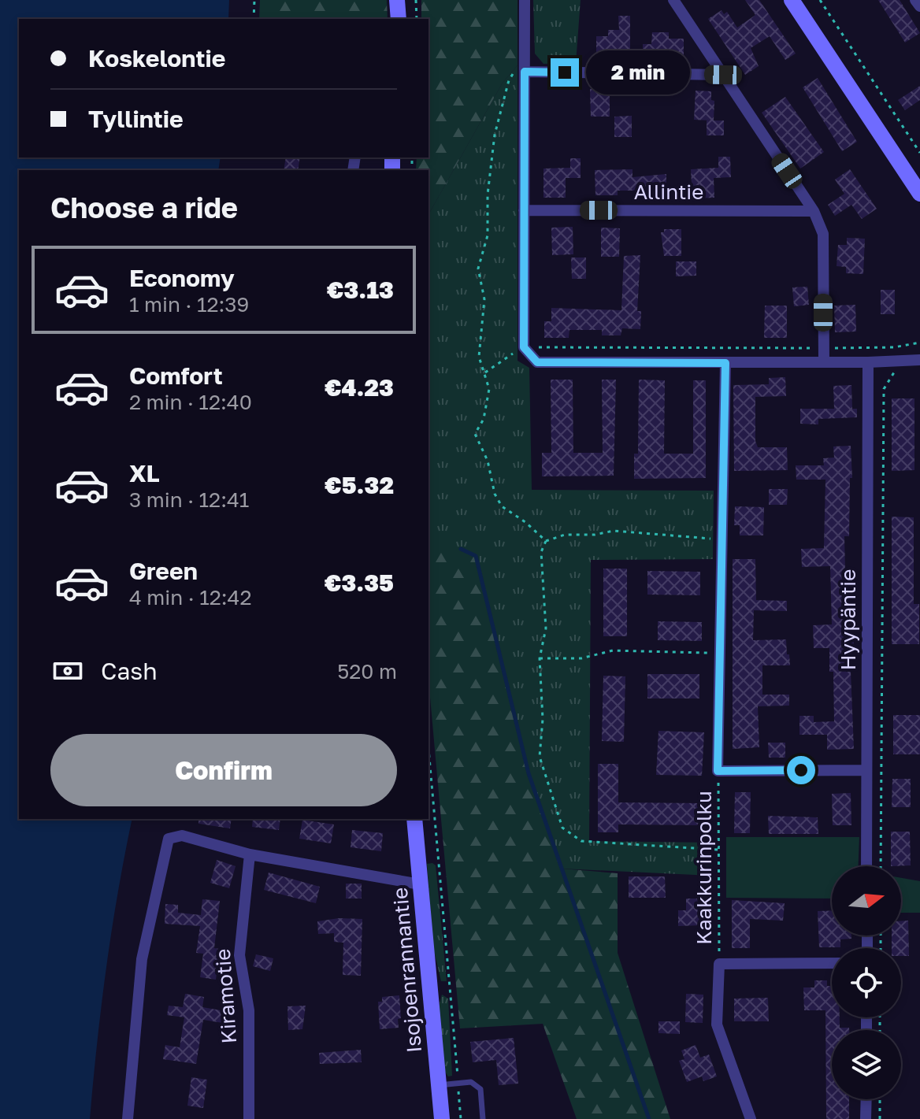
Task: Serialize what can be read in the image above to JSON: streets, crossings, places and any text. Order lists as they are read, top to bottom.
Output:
{
  "streets": {
    "street": [
      "Allintie",
      "Hyypäntie",
      "Isojoenrannantie",
      "Kiramotie"
    ],
    "path": ["Kaakkurinpolku"]
  },
  "north": "right",
  "page": {
    "banner": ["Koskelontie", "Tyllintie"],
    "bubble": "2 min",
    "heading": "Choose a ride",
    "list": [
      {
        "name": "Economy",
        "note": "1 min · 12:39",
        "value": "€3.13"
      },
      {
        "name": "Comfort",
        "note": "2 min · 12:40",
        "value": "€4.23"
      },
      {
        "name": "XL",
        "note": "3 min · 12:41",
        "value": "€5.32"
      },
      {
        "name": "Green",
        "note": "4 min · 12:42",
        "value": "€3.35"
      }
    ],
    "pay": ["Cash", "520 m"],
    "buttons": "Confirm"
  }
}
